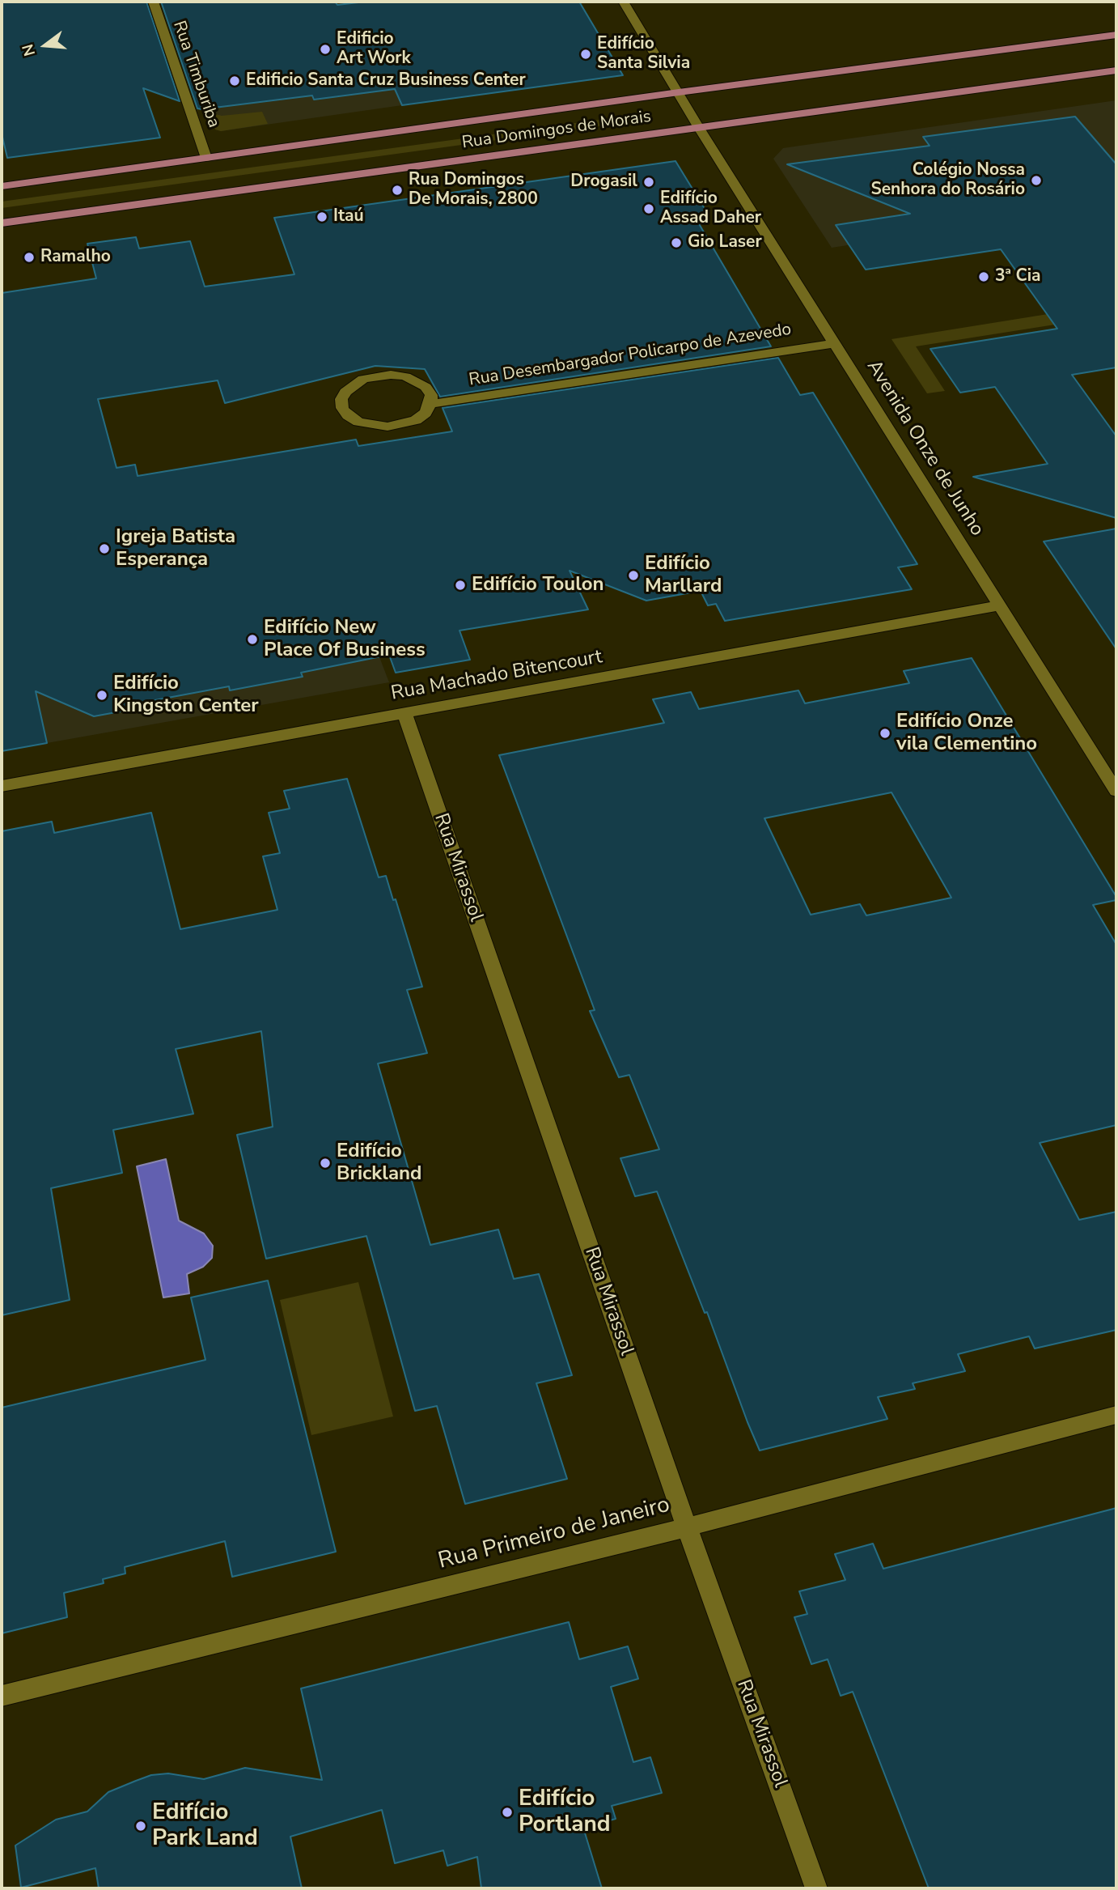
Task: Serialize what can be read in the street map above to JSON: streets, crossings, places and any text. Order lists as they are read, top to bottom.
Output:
{
  "streets": {
    "main road": ["Rua Domingos de Morais"],
    "street": [
      "Rua Timburiba",
      "Rua Desembargador Policarpo de Azevedo",
      "Avenida Onze de Junho",
      "Rua Machado Bitencourt",
      "Rua Mirassol",
      "Rua Primeiro de Janeiro"
    ]
  },
  "crossings": [
    ["Rua Timburiba", "Rua Domingos de Morais"],
    ["Rua Domingos de Morais", "Avenida Onze de Junho"],
    ["Rua Desembargador Policarpo de Azevedo", "Avenida Onze de Junho"],
    ["Avenida Onze de Junho", "Rua Machado Bitencourt"],
    ["Rua Machado Bitencourt", "Rua Mirassol"],
    ["Rua Mirassol", "Rua Primeiro de Janeiro"]
  ],
  "places": [
    "Edificio Art Work",
    "Edifício Santa Silvia",
    "Edificio Santa Cruz Business Center",
    "Colégio Nossa Senhora do Rosário",
    "Drogasil",
    "Rua Domingos De Morais, 2800",
    "Edifício Assad Daher",
    "Itaú",
    "Gio Laser",
    "Ramalho",
    "3ª Cia",
    "Igreja Batista Esperança",
    "Edifício Marllard",
    "Edifício Toulon",
    "Edifício New Place Of Business",
    "Edifício Kingston Center",
    "Edifício Onze vila Clementino",
    "Edifício Brickland",
    "Edifício Portland",
    "Edifício Park Land"
  ],
  "north": "left"
}
